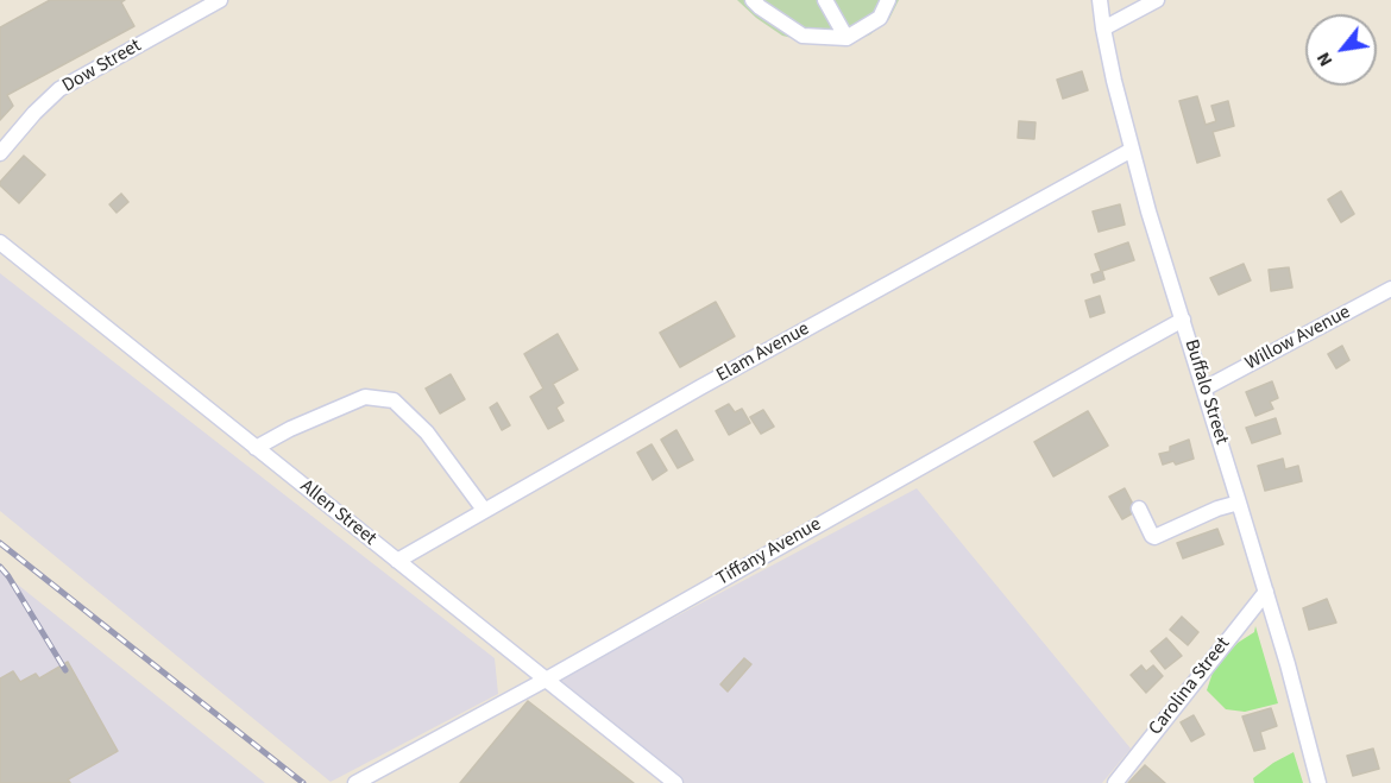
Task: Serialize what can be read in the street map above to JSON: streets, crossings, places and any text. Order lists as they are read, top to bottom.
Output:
{
  "streets": {
    "street": [
      "Dow Street",
      "Willow Avenue",
      "Elam Avenue",
      "Buffalo Street",
      "Allen Street",
      "Tiffany Avenue",
      "Carolina Street"
    ]
  },
  "crossings": [
    ["Willow Avenue", "Buffalo Street"],
    ["Elam Avenue", "Buffalo Street"],
    ["Elam Avenue", "Allen Street"],
    ["Buffalo Street", "Tiffany Avenue"],
    ["Buffalo Street", "Carolina Street"],
    ["Allen Street", "Tiffany Avenue"]
  ],
  "north": "bottom left"
}
